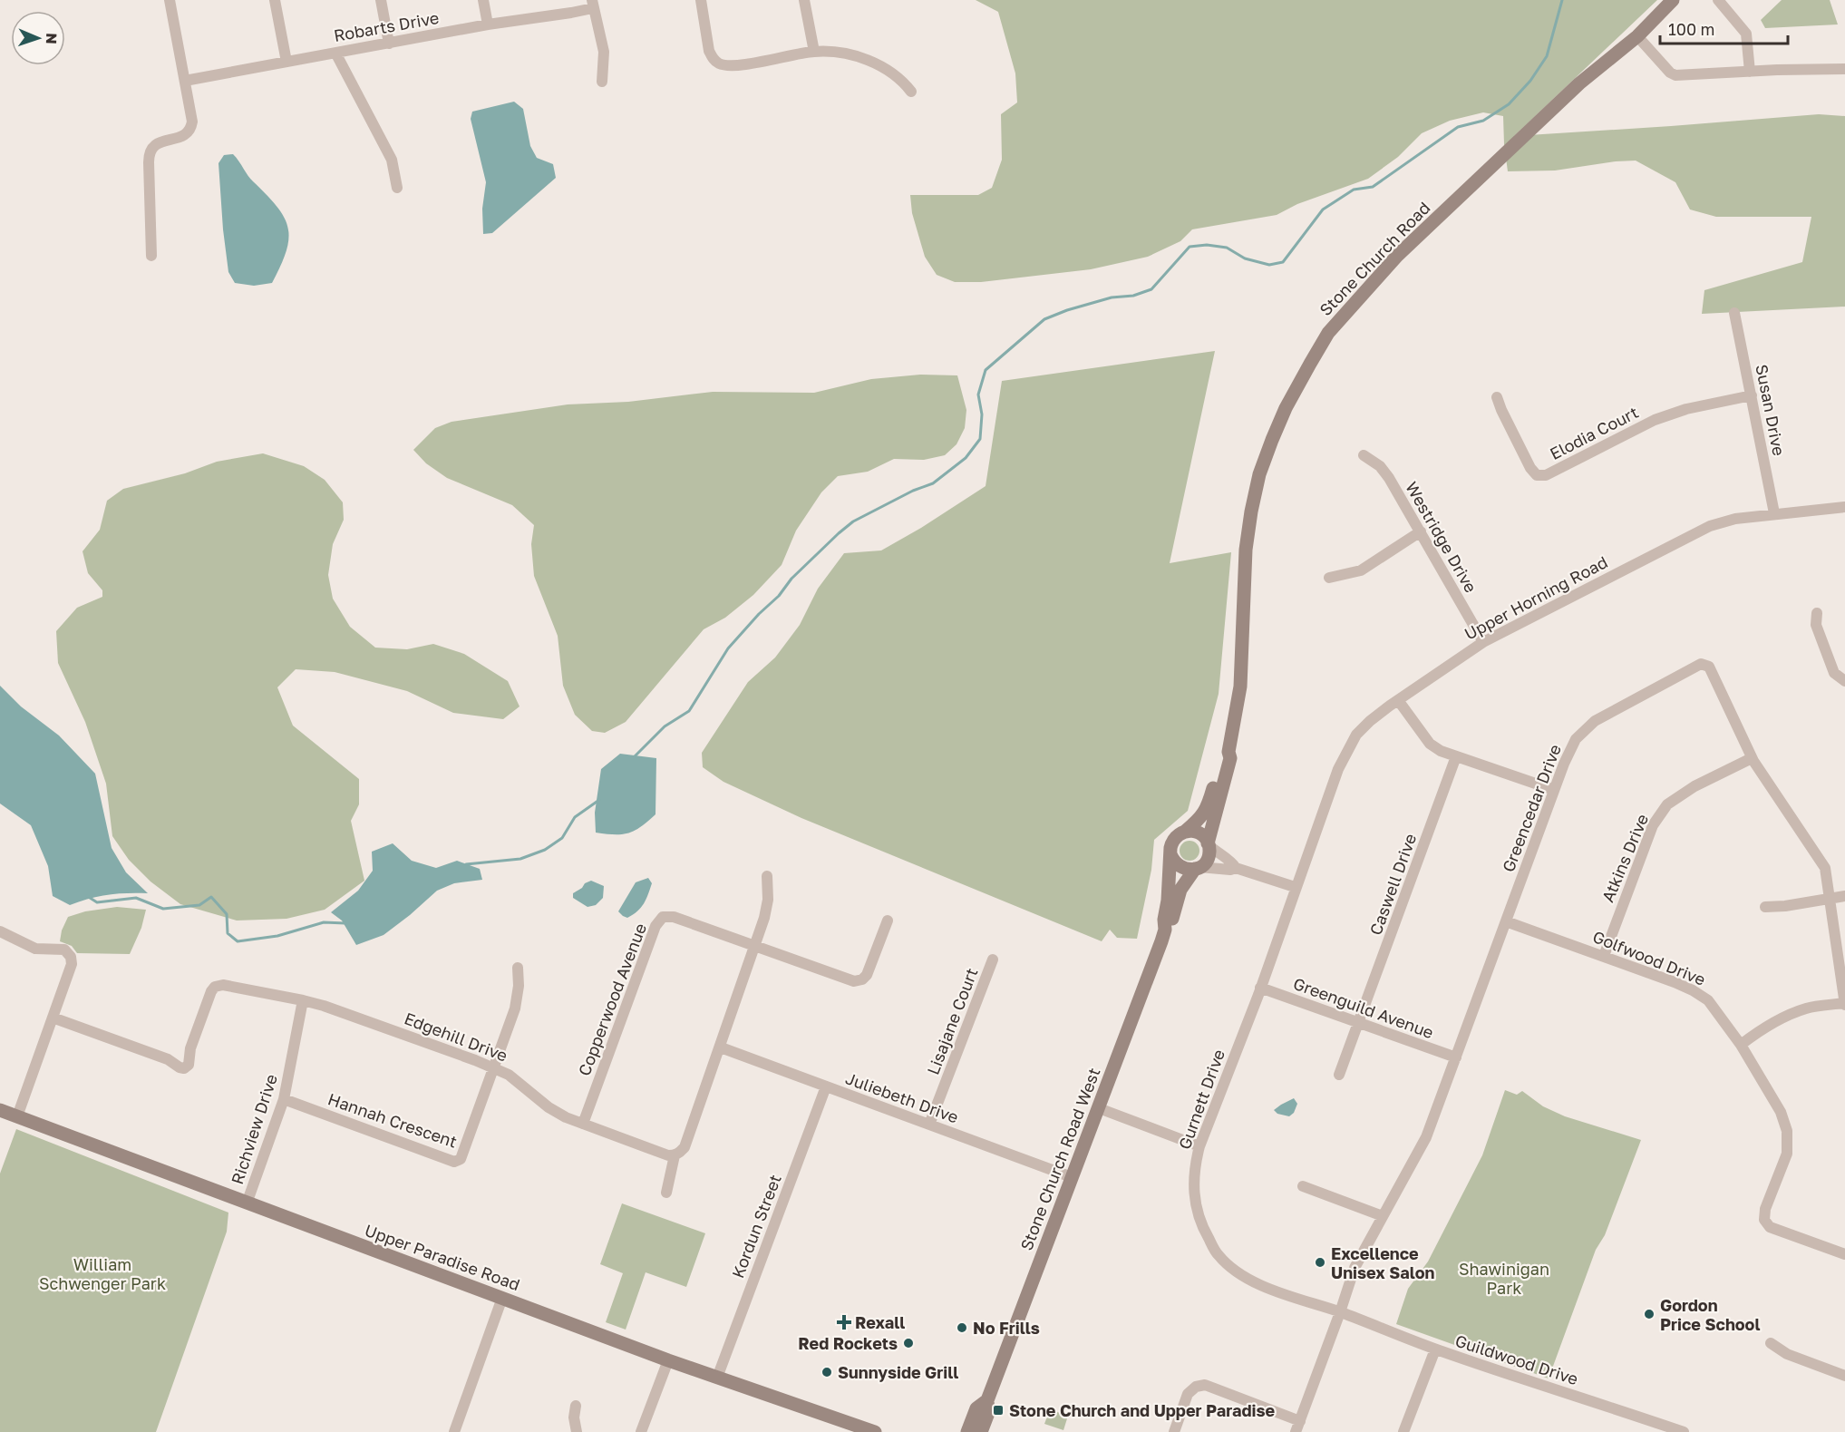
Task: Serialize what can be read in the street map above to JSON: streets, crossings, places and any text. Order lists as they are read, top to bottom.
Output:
{
  "streets": {
    "main road": ["Stone Church Road", "Stone Church Road West", "Upper Paradise Road"],
    "street": [
      "Robarts Drive",
      "Susan Drive",
      "Elodia Court",
      "Westridge Drive",
      "Upper Horning Road",
      "Greencedar Drive",
      "Atkins Drive",
      "Caswell Drive",
      "Golfwood Drive",
      "Copperwood Avenue",
      "Greenguild Avenue",
      "Lisajane Court",
      "Edgehill Drive",
      "Juliebeth Drive",
      "Gurnett Drive",
      "Hannah Crescent",
      "Richview Drive",
      "Kordun Street",
      "Guildwood Drive"
    ]
  },
  "crossings": [
    ["Susan Drive", "Elodia Court"],
    ["Susan Drive", "Upper Horning Road"],
    ["Westridge Drive", "Upper Horning Road"],
    ["Upper Horning Road", "Gurnett Drive"],
    ["Greencedar Drive", "Atkins Drive"],
    ["Greencedar Drive", "Golfwood Drive"],
    ["Greencedar Drive", "Greenguild Avenue"],
    ["Greencedar Drive", "Gurnett Drive"],
    ["Greencedar Drive", "Guildwood Drive"],
    ["Atkins Drive", "Golfwood Drive"],
    ["Caswell Drive", "Greenguild Avenue"],
    ["Copperwood Avenue", "Edgehill Drive"],
    ["Greenguild Avenue", "Gurnett Drive"],
    ["Lisajane Court", "Juliebeth Drive"],
    ["Edgehill Drive", "Hannah Crescent"],
    ["Edgehill Drive", "Richview Drive"],
    ["Juliebeth Drive", "Stone Church Road West"],
    ["Juliebeth Drive", "Kordun Street"],
    ["Gurnett Drive", "Guildwood Drive"],
    ["Hannah Crescent", "Richview Drive"],
    ["Richview Drive", "Upper Paradise Road"],
    ["Kordun Street", "Upper Paradise Road"]
  ],
  "parks": ["William Schwenger Park", "Shawinigan Park"],
  "places": {
    "other": [
      "Excellence Unisex Salon",
      "Gordon Price School",
      "No Frills",
      "Red Rockets",
      "Sunnyside Grill"
    ],
    "health": ["Rexall"],
    "transit": ["Stone Church and Upper Paradise"]
  },
  "scale_bar": "100 m",
  "north": "right"
}
